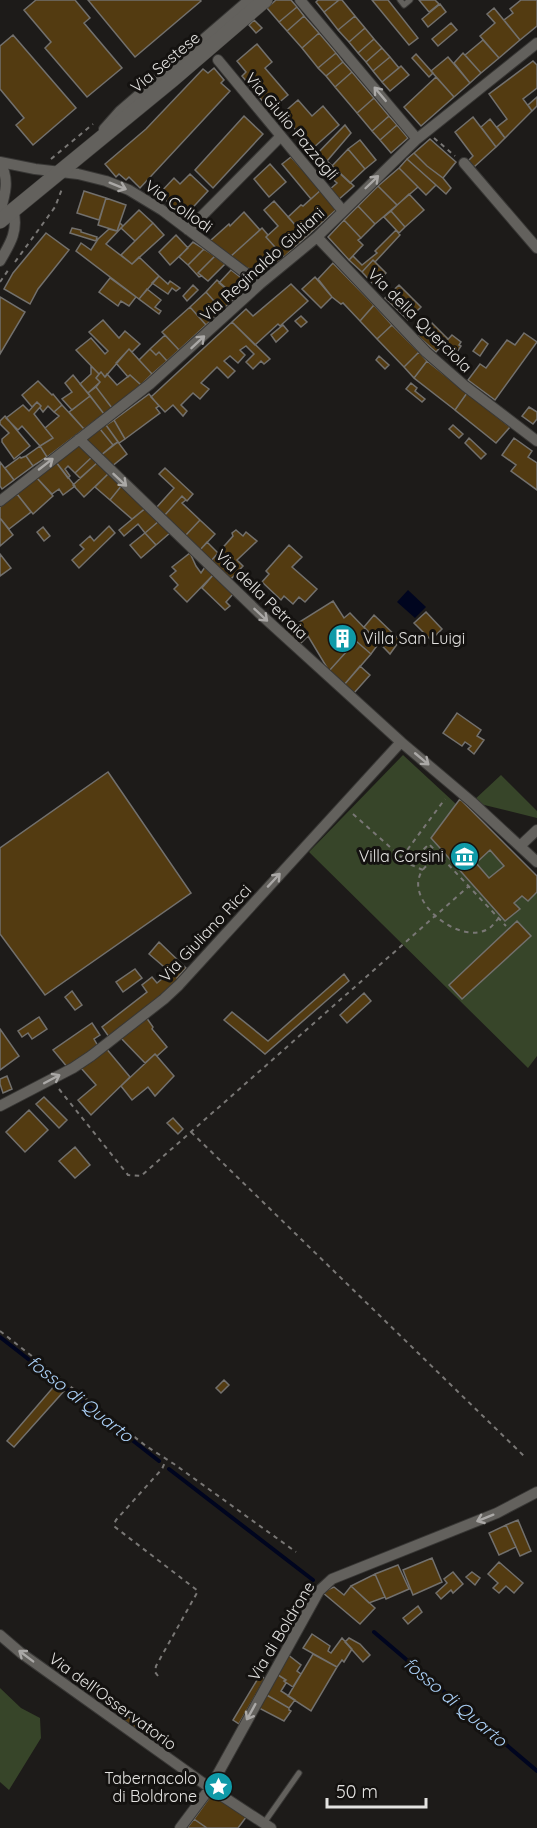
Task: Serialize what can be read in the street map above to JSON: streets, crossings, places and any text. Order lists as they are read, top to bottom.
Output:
{
  "streets": {
    "main road": ["Via Sestese"],
    "street": [
      "Via Giulio Pazzagli",
      "Via Collodi",
      "Via Reginaldo Giuliani",
      "Via della Querciola",
      "Via della Petraia",
      "Via Giuliano Ricci",
      "Via di Boldrone",
      "Via dell'Osservatorio"
    ]
  },
  "crossings": [
    ["Via Sestese", "Via Collodi"],
    ["Via Giulio Pazzagli", "Via Reginaldo Giuliani"],
    ["Via Collodi", "Via Reginaldo Giuliani"],
    ["Via Reginaldo Giuliani", "Via della Querciola"],
    ["Via Reginaldo Giuliani", "Via della Petraia"],
    ["Via della Petraia", "Via Giuliano Ricci"],
    ["Via di Boldrone", "Via dell'Osservatorio"]
  ],
  "one_way": [
    "Via Reginaldo Giuliani",
    "Via della Petraia",
    "Via Giuliano Ricci",
    "Via di Boldrone",
    "Via dell'Osservatorio"
  ],
  "water": ["fosso di Quarto"],
  "places": {
    "building": ["Villa San Luigi"],
    "museum": ["Villa Corsini"],
    "place": ["Tabernacolo di Boldrone"]
  },
  "scale_bar": "50 m"
}
